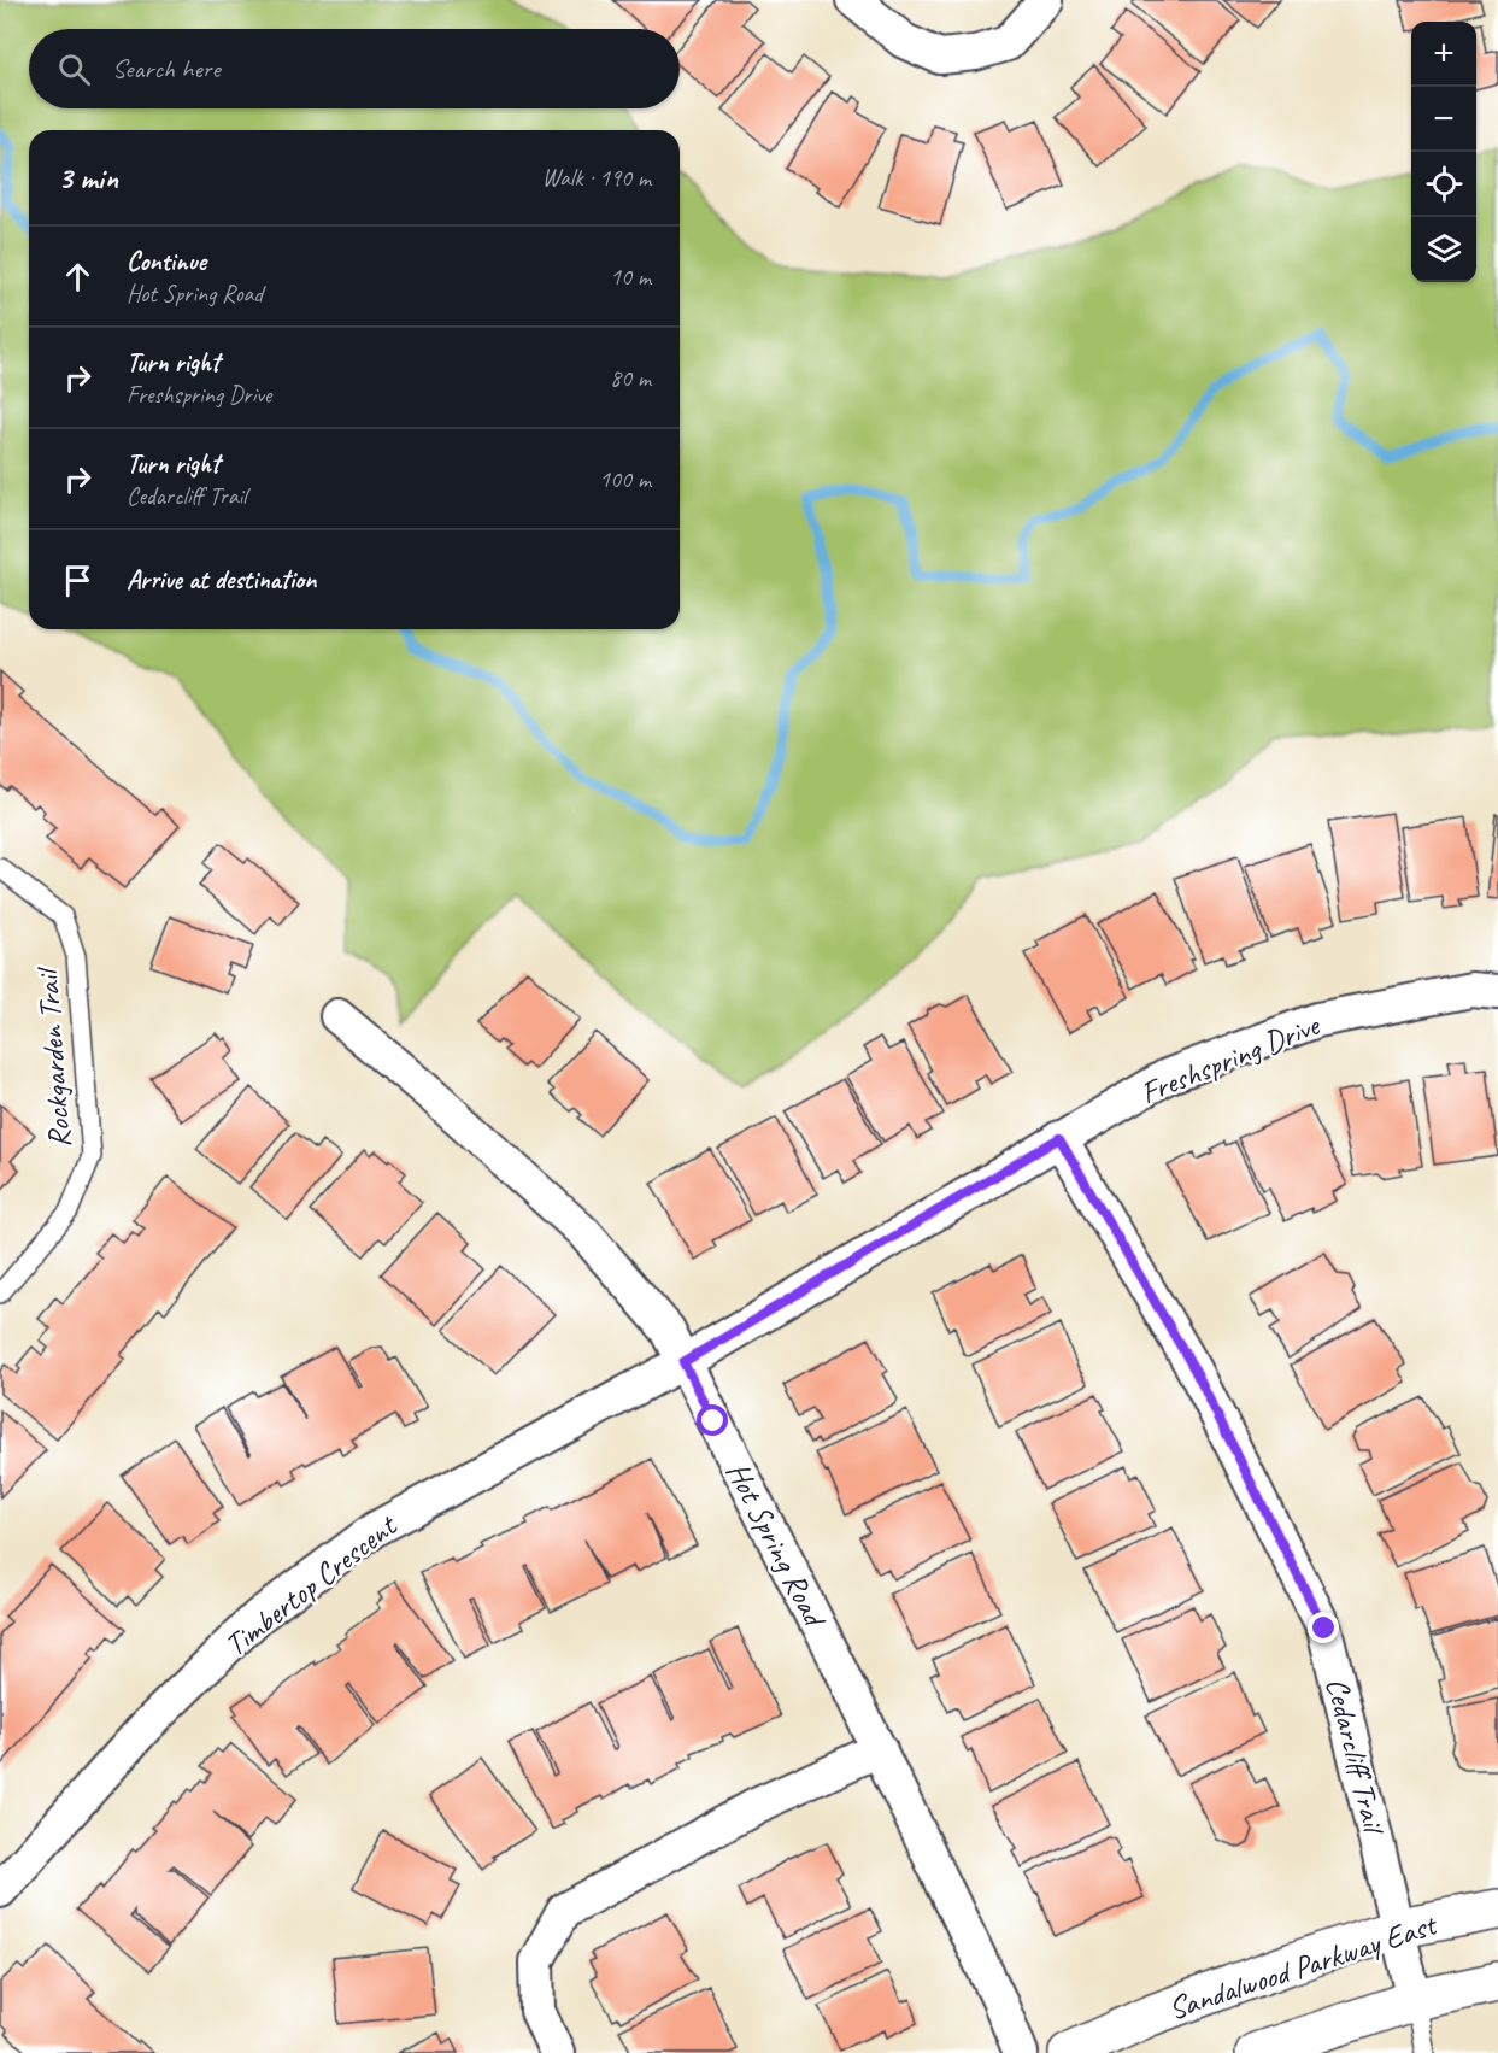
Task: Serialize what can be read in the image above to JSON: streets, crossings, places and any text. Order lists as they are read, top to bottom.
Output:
{
  "streets": {
    "main road": ["Sandalwood Parkway East"],
    "street": [
      "Freshspring Drive",
      "Hot Spring Road",
      "Timbertop Crescent",
      "Cedarcliff Trail"
    ],
    "lane": ["Rockgarden Trail"]
  },
  "crossings": [
    ["Freshspring Drive", "Hot Spring Road"],
    ["Freshspring Drive", "Timbertop Crescent"],
    ["Freshspring Drive", "Cedarcliff Trail"],
    ["Hot Spring Road", "Timbertop Crescent"],
    ["Cedarcliff Trail", "Sandalwood Parkway East"]
  ],
  "page": {
    "map_buttons": ["+", "−"],
    "search": "Search here",
    "heading": ["3 min", "Walk · 190 m"],
    "list": [
      ["Continue", "Hot Spring Road", "10 m"],
      ["Turn right", "Freshspring Drive", "80 m"],
      ["Turn right", "Cedarcliff Trail", "100 m"],
      "Arrive at destination"
    ]
  }
}
